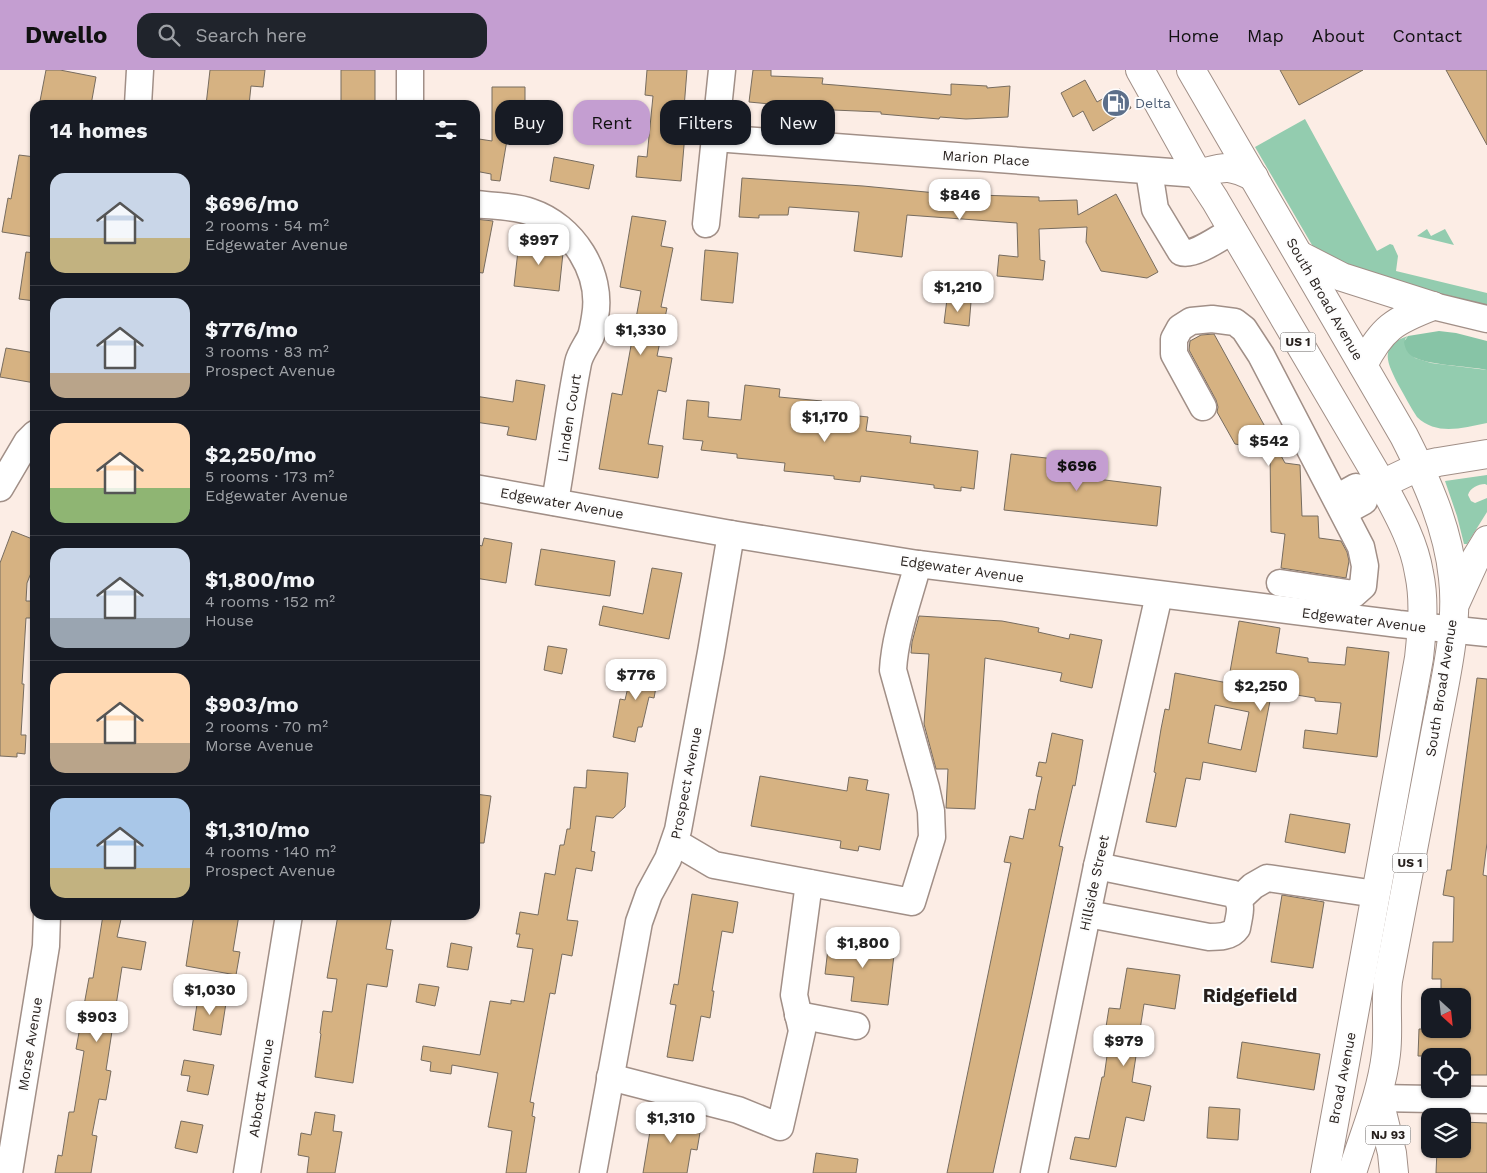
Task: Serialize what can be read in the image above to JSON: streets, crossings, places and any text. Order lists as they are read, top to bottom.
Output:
{
  "streets": {
    "main road": [
      "South Broad Avenue",
      "US 1",
      "Broad Avenue",
      "NJ 93"
    ],
    "street": [
      "Marion Place",
      "Linden Court",
      "Edgewater Avenue",
      "Prospect Avenue",
      "Hillside Street",
      "Morse Avenue",
      "Abbott Avenue"
    ]
  },
  "crossings": [
    ["Marion Place", "South Broad Avenue"],
    ["South Broad Avenue", "US 1"],
    ["South Broad Avenue", "Edgewater Avenue"],
    ["South Broad Avenue", "Broad Avenue"],
    ["South Broad Avenue", "NJ 93"],
    ["US 1", "NJ 93"],
    ["Linden Court", "Edgewater Avenue"],
    ["Edgewater Avenue", "Prospect Avenue"],
    ["Edgewater Avenue", "Hillside Street"]
  ],
  "districts": ["Ridgefield"],
  "places": {
    "fuel station": ["Delta"]
  },
  "north": "bottom right",
  "page": {
    "header": "Dwello",
    "search": "Search here",
    "nav": [
      "Home",
      "Map",
      "About",
      "Contact"
    ],
    "chip": [
      "Buy",
      "Rent",
      "Filters",
      "New"
    ],
    "heading": "14 homes",
    "list": [
      {
        "name": "$696/mo",
        "note": "2 rooms · 54 m² · Edgewater Avenue"
      },
      {
        "name": "$776/mo",
        "note": "3 rooms · 83 m² · Prospect Avenue"
      },
      {
        "name": "$2,250/mo",
        "note": "5 rooms · 173 m² · Edgewater Avenue"
      },
      {
        "name": "$1,800/mo",
        "note": "4 rooms · 152 m² · House"
      },
      {
        "name": "$903/mo",
        "note": "2 rooms · 70 m² · Morse Avenue"
      },
      {
        "name": "$1,310/mo",
        "note": "4 rooms · 140 m² · Prospect Avenue"
      }
    ],
    "price": [
      "$846",
      "$997",
      "$1,210",
      "$1,330",
      "$1,170",
      "$542",
      "$696",
      "$776",
      "$2,250",
      "$1,800",
      "$1,030",
      "$903",
      "$979",
      "$1,310"
    ]
  }
}
